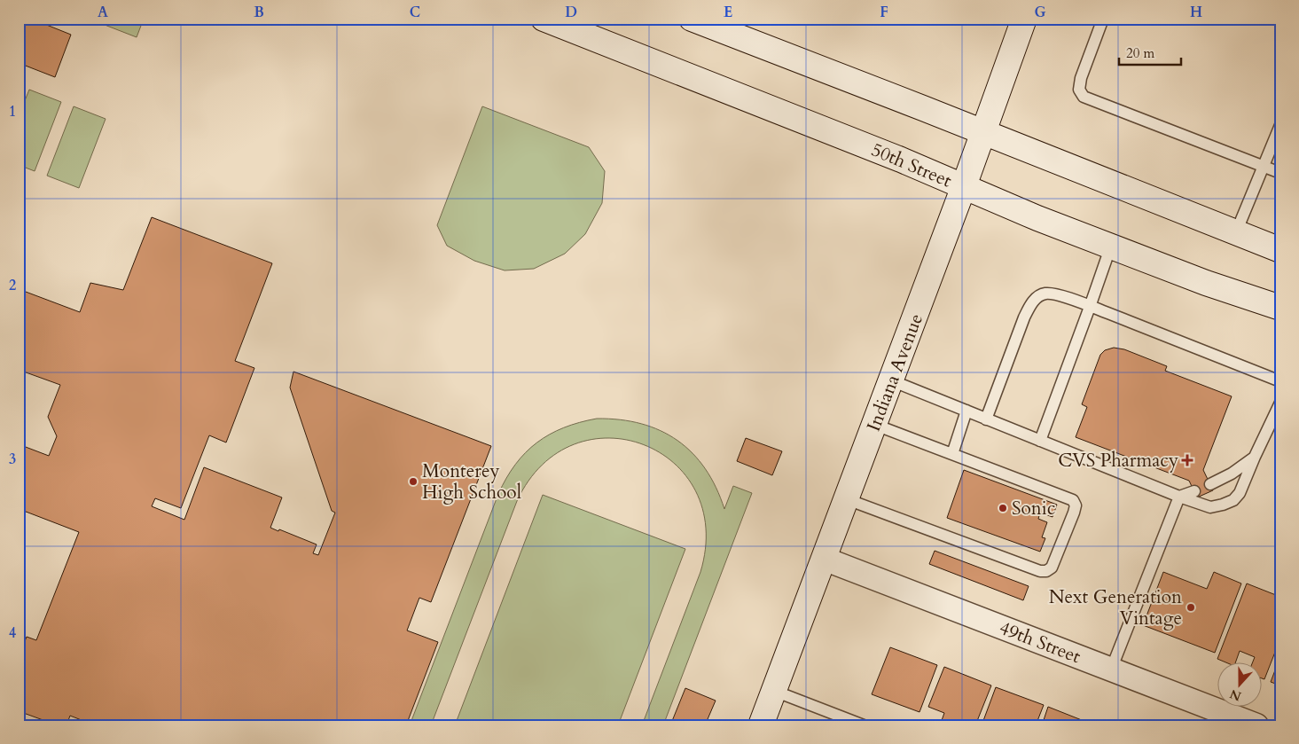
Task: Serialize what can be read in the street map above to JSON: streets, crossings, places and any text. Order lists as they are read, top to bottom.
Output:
{
  "streets": {
    "main road": ["50th Street", "Indiana Avenue"],
    "street": ["49th Street"]
  },
  "crossings": [
    ["50th Street", "Indiana Avenue"],
    ["Indiana Avenue", "49th Street"]
  ],
  "places": {
    "health": ["CVS Pharmacy"],
    "other": ["Monterey High School", "Sonic", "Next Generation Vintage"]
  },
  "scale_bar": "20 m",
  "north": "bottom",
  "grid": {
    "columns": [
      "A",
      "B",
      "C",
      "D",
      "E",
      "F",
      "G",
      "H"
    ],
    "rows": [
      "1",
      "2",
      "3",
      "4"
    ]
  }
}
